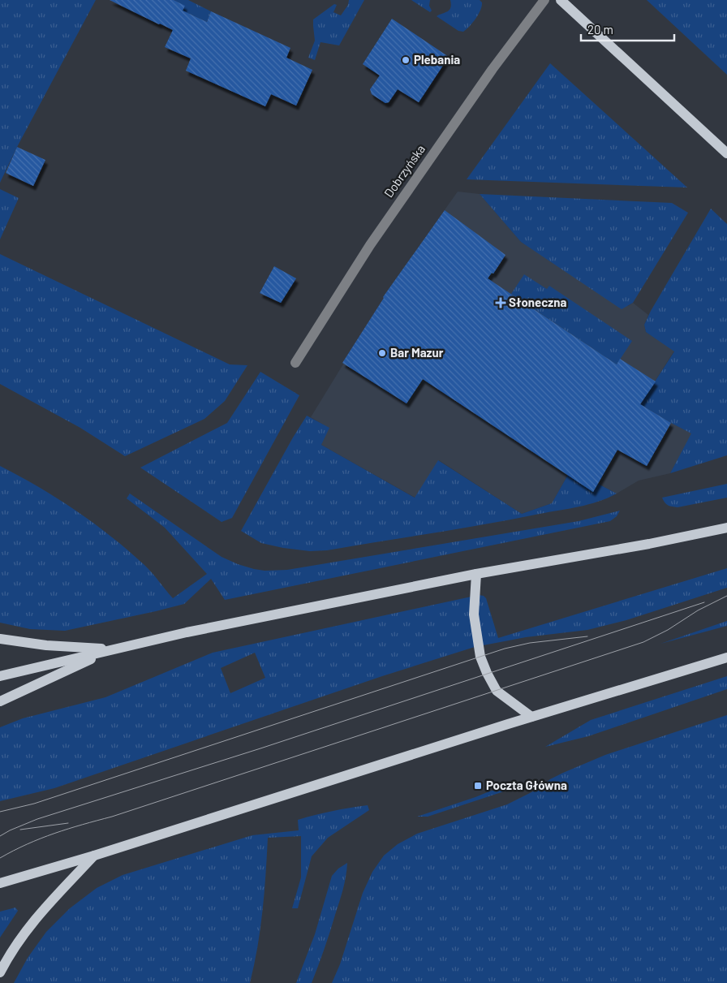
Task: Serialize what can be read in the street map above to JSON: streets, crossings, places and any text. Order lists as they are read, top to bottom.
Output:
{
  "streets": {
    "street": ["Dobrzyńska"]
  },
  "places": {
    "other": ["Plebania", "Bar Mazur"],
    "health": ["Słoneczna"],
    "transit": ["Poczta Główna"]
  },
  "scale_bar": "20 m"
}
